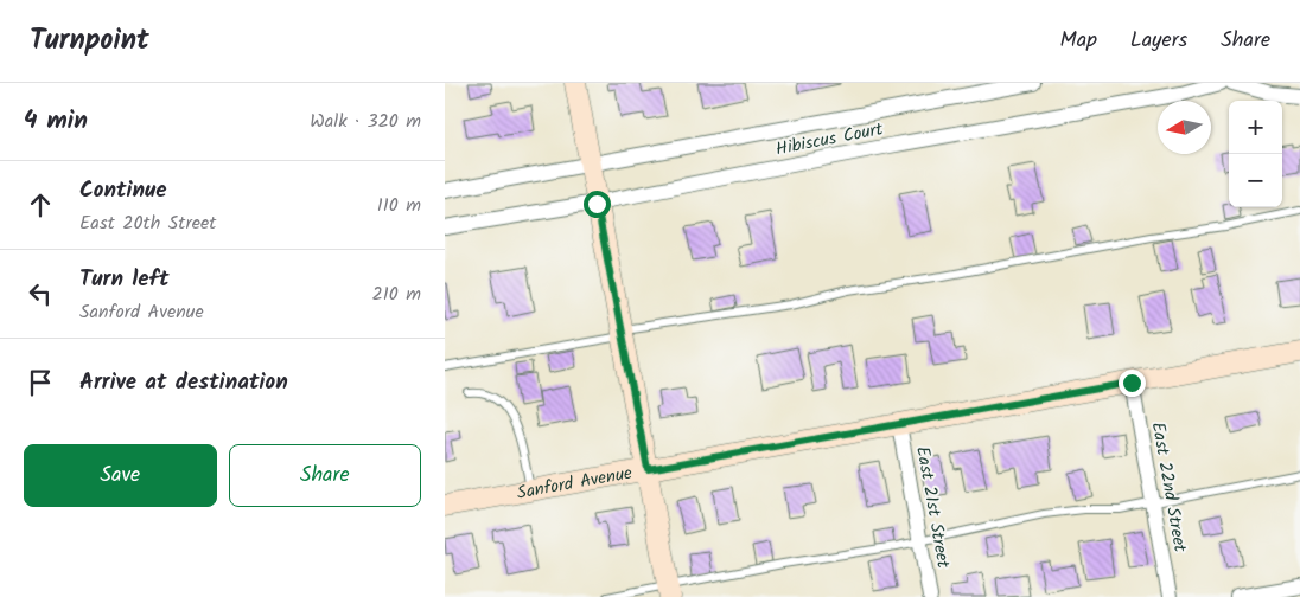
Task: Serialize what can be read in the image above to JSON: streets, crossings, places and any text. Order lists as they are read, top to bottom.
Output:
{
  "streets": {
    "main road": ["Sanford Avenue"],
    "street": ["Hibiscus Court", "East 22nd Street", "East 21st Street"]
  },
  "crossings": [
    ["Sanford Avenue", "East 22nd Street"],
    ["Sanford Avenue", "East 21st Street"]
  ],
  "north": "left",
  "page": {
    "header": "Turnpoint",
    "nav": ["Map", "Layers", "Share"],
    "heading": ["4 min", "Walk · 320 m"],
    "map_buttons": ["+", "−"],
    "list": [
      ["Continue", "East 20th Street", "110 m"],
      ["Turn left", "Sanford Avenue", "210 m"],
      "Arrive at destination"
    ],
    "buttons": ["Save", "Share"]
  }
}
